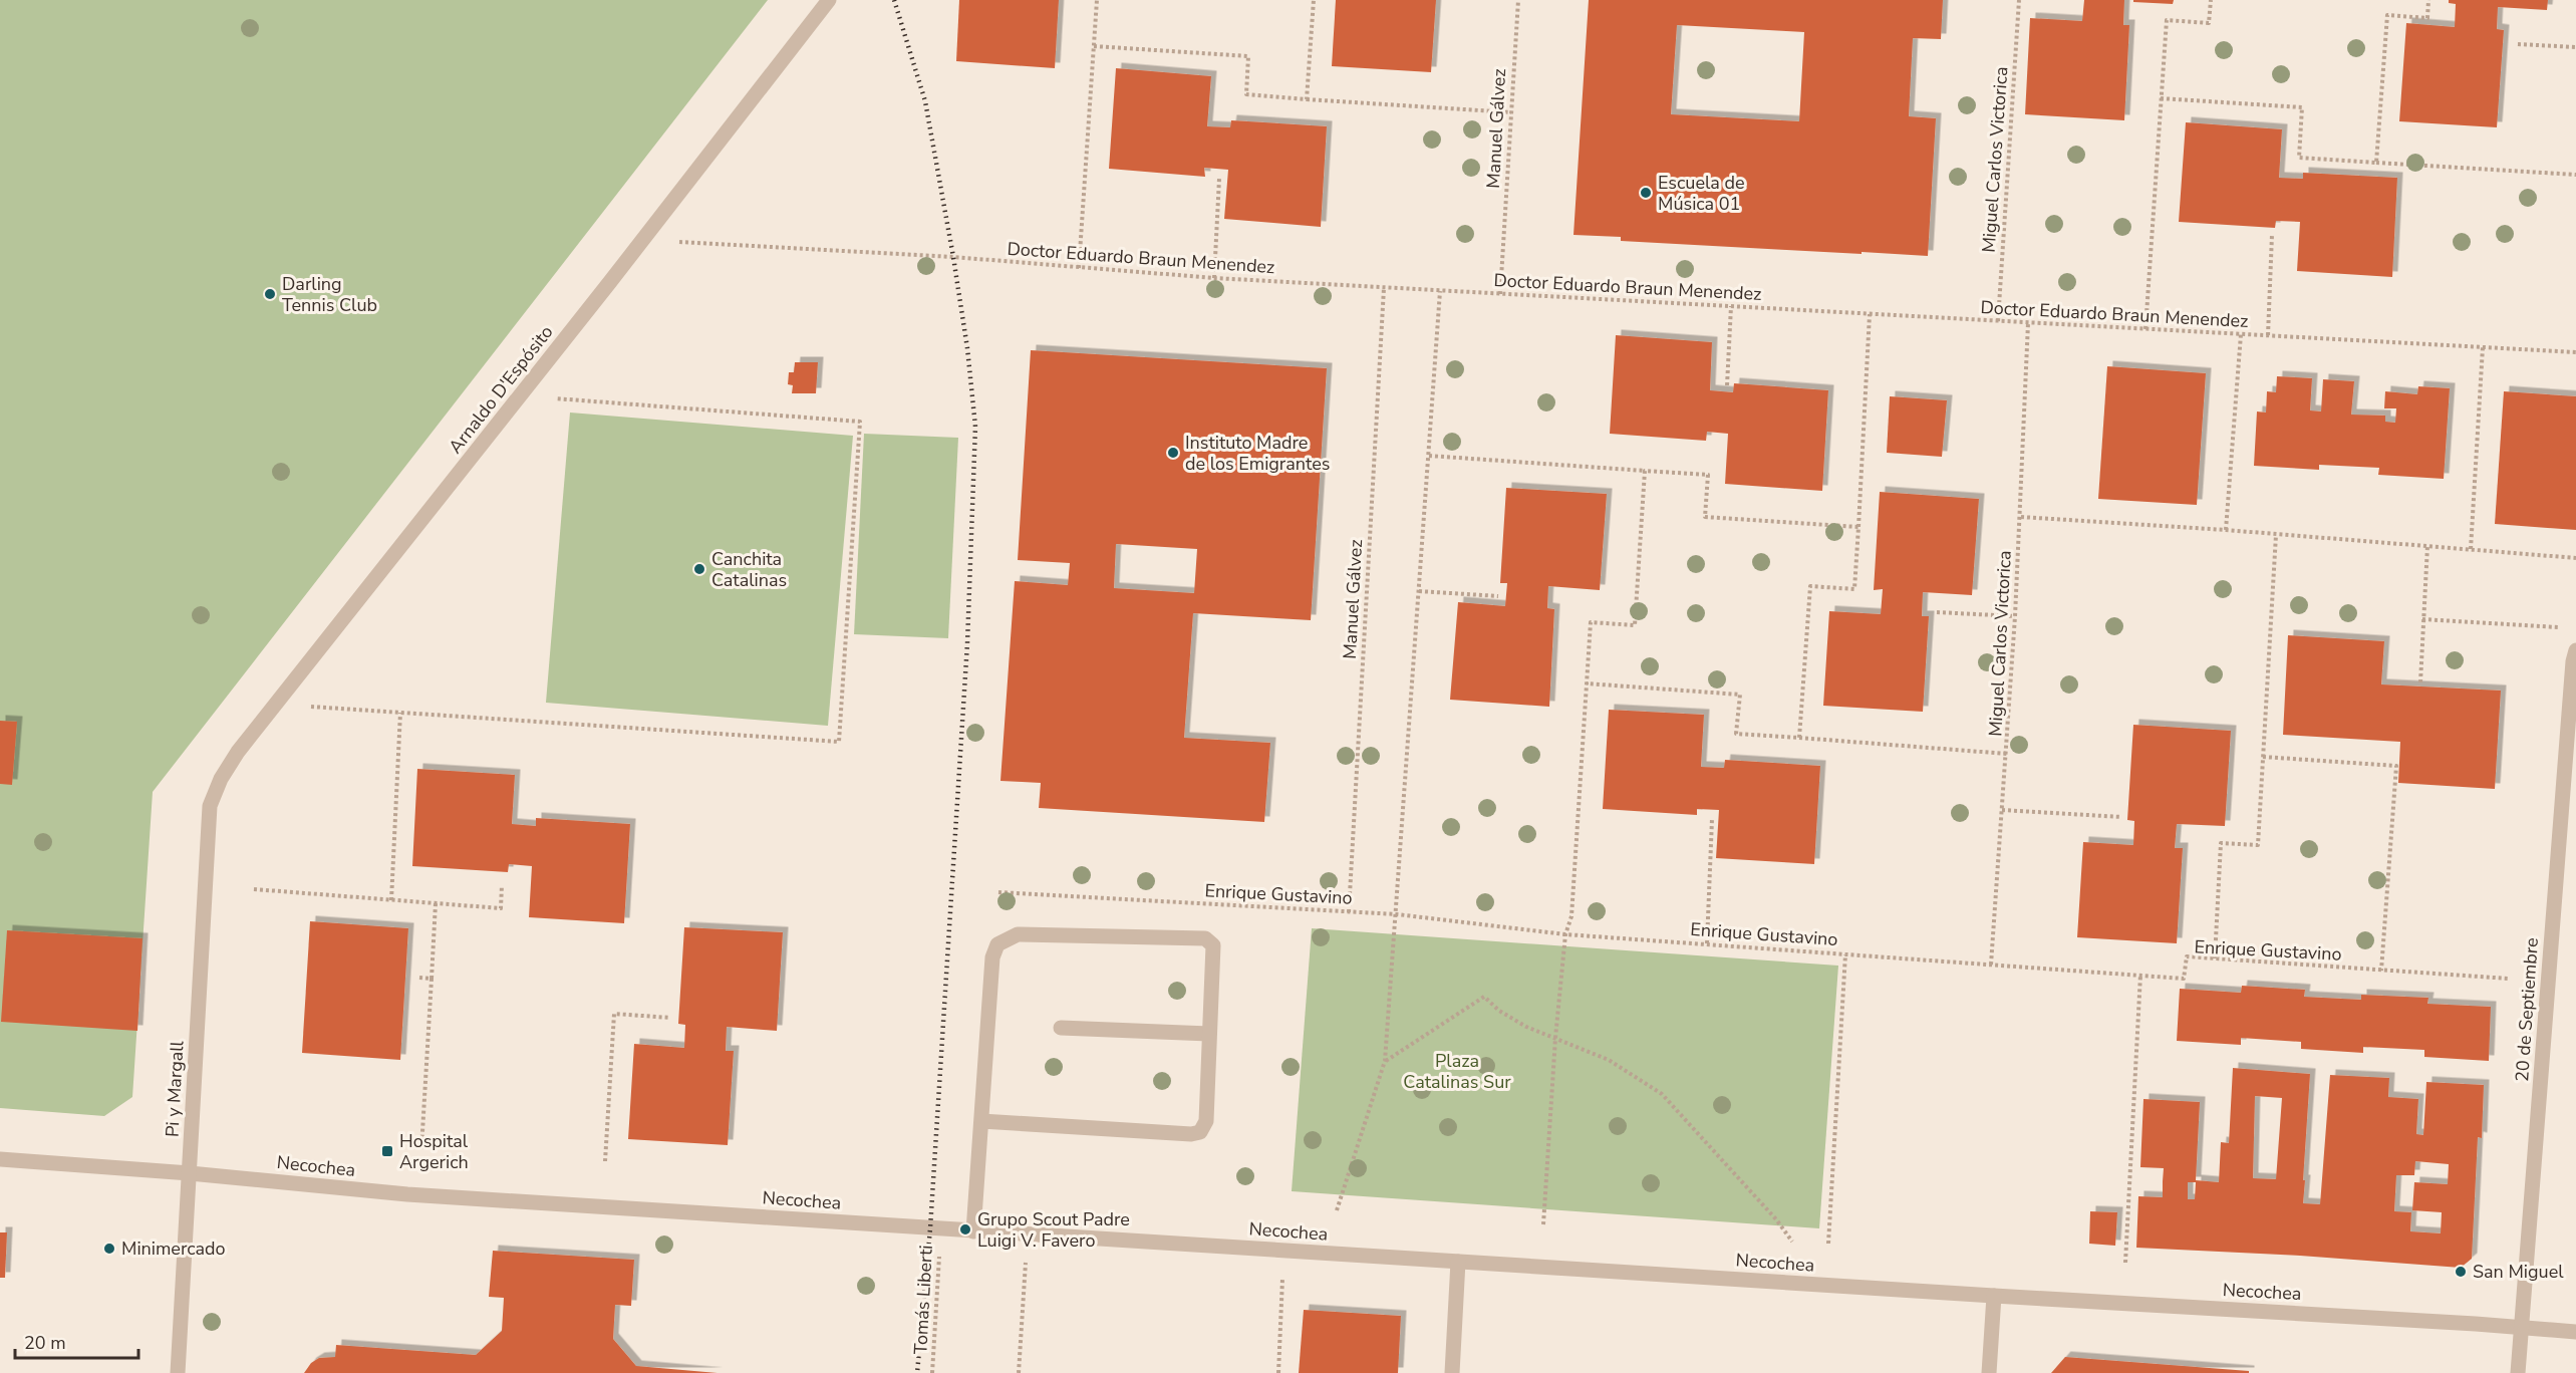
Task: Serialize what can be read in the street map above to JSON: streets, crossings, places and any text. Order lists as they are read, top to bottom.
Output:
{
  "streets": {
    "street": [
      "Arnaldo D'Espósito",
      "20 de Septiembre",
      "Pi y Margall",
      "Necochea"
    ],
    "path": [
      "Manuel Gálvez",
      "Miguel Carlos Victorica",
      "Doctor Eduardo Braun Menendez",
      "Enrique Gustavino",
      "Tomás Liberti"
    ]
  },
  "crossings": [
    ["Manuel Gálvez", "Doctor Eduardo Braun Menendez"],
    ["Manuel Gálvez", "Enrique Gustavino"],
    ["Miguel Carlos Victorica", "Doctor Eduardo Braun Menendez"],
    ["Miguel Carlos Victorica", "Enrique Gustavino"],
    ["Arnaldo D'Espósito", "Pi y Margall"],
    ["20 de Septiembre", "Necochea"],
    ["Pi y Margall", "Necochea"],
    ["Necochea", "Tomás Liberti"]
  ],
  "parks": ["Plaza Catalinas Sur"],
  "places": {
    "other": [
      "Escuela de Música 01",
      "Darling Tennis Club",
      "Instituto Madre de los Emigrantes",
      "Canchita Catalinas",
      "Grupo Scout Padre Luigi V. Favero",
      "Minimercado",
      "San Miguel"
    ],
    "transit": ["Hospital Argerich"]
  },
  "scale_bar": "20 m"
}
